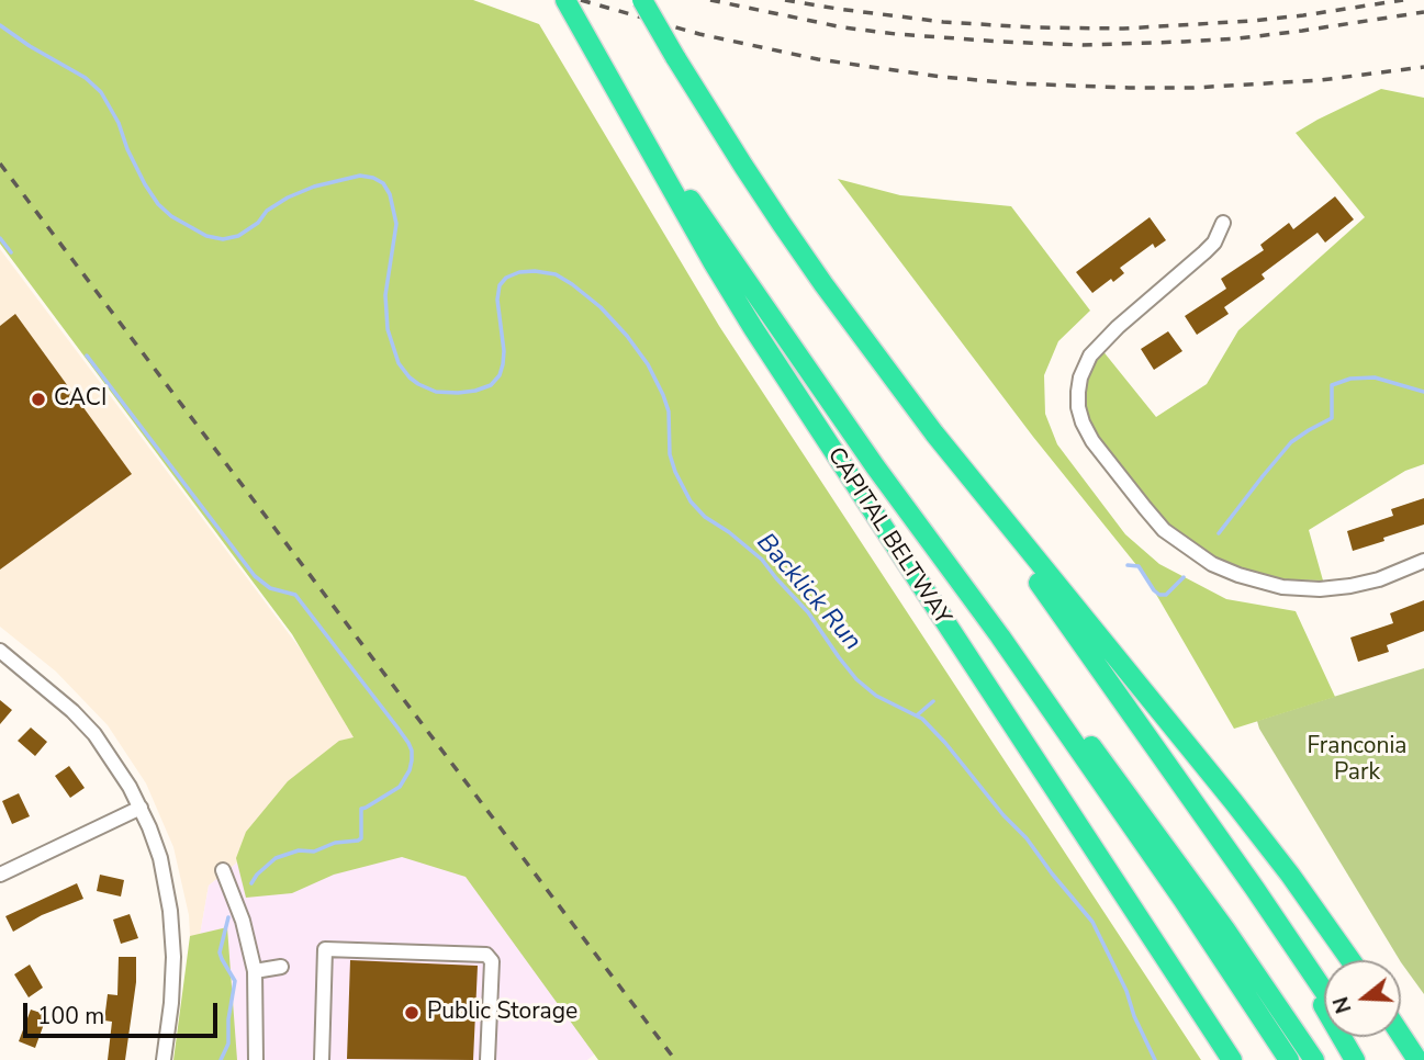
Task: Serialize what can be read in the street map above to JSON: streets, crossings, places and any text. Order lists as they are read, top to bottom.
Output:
{
  "streets": {
    "highway": ["CAPITAL BELTWAY"]
  },
  "water": ["Backlick Run"],
  "parks": ["Franconia Park"],
  "places": ["CACI", "Public Storage"],
  "scale_bar": "100 m",
  "north": "left"
}
